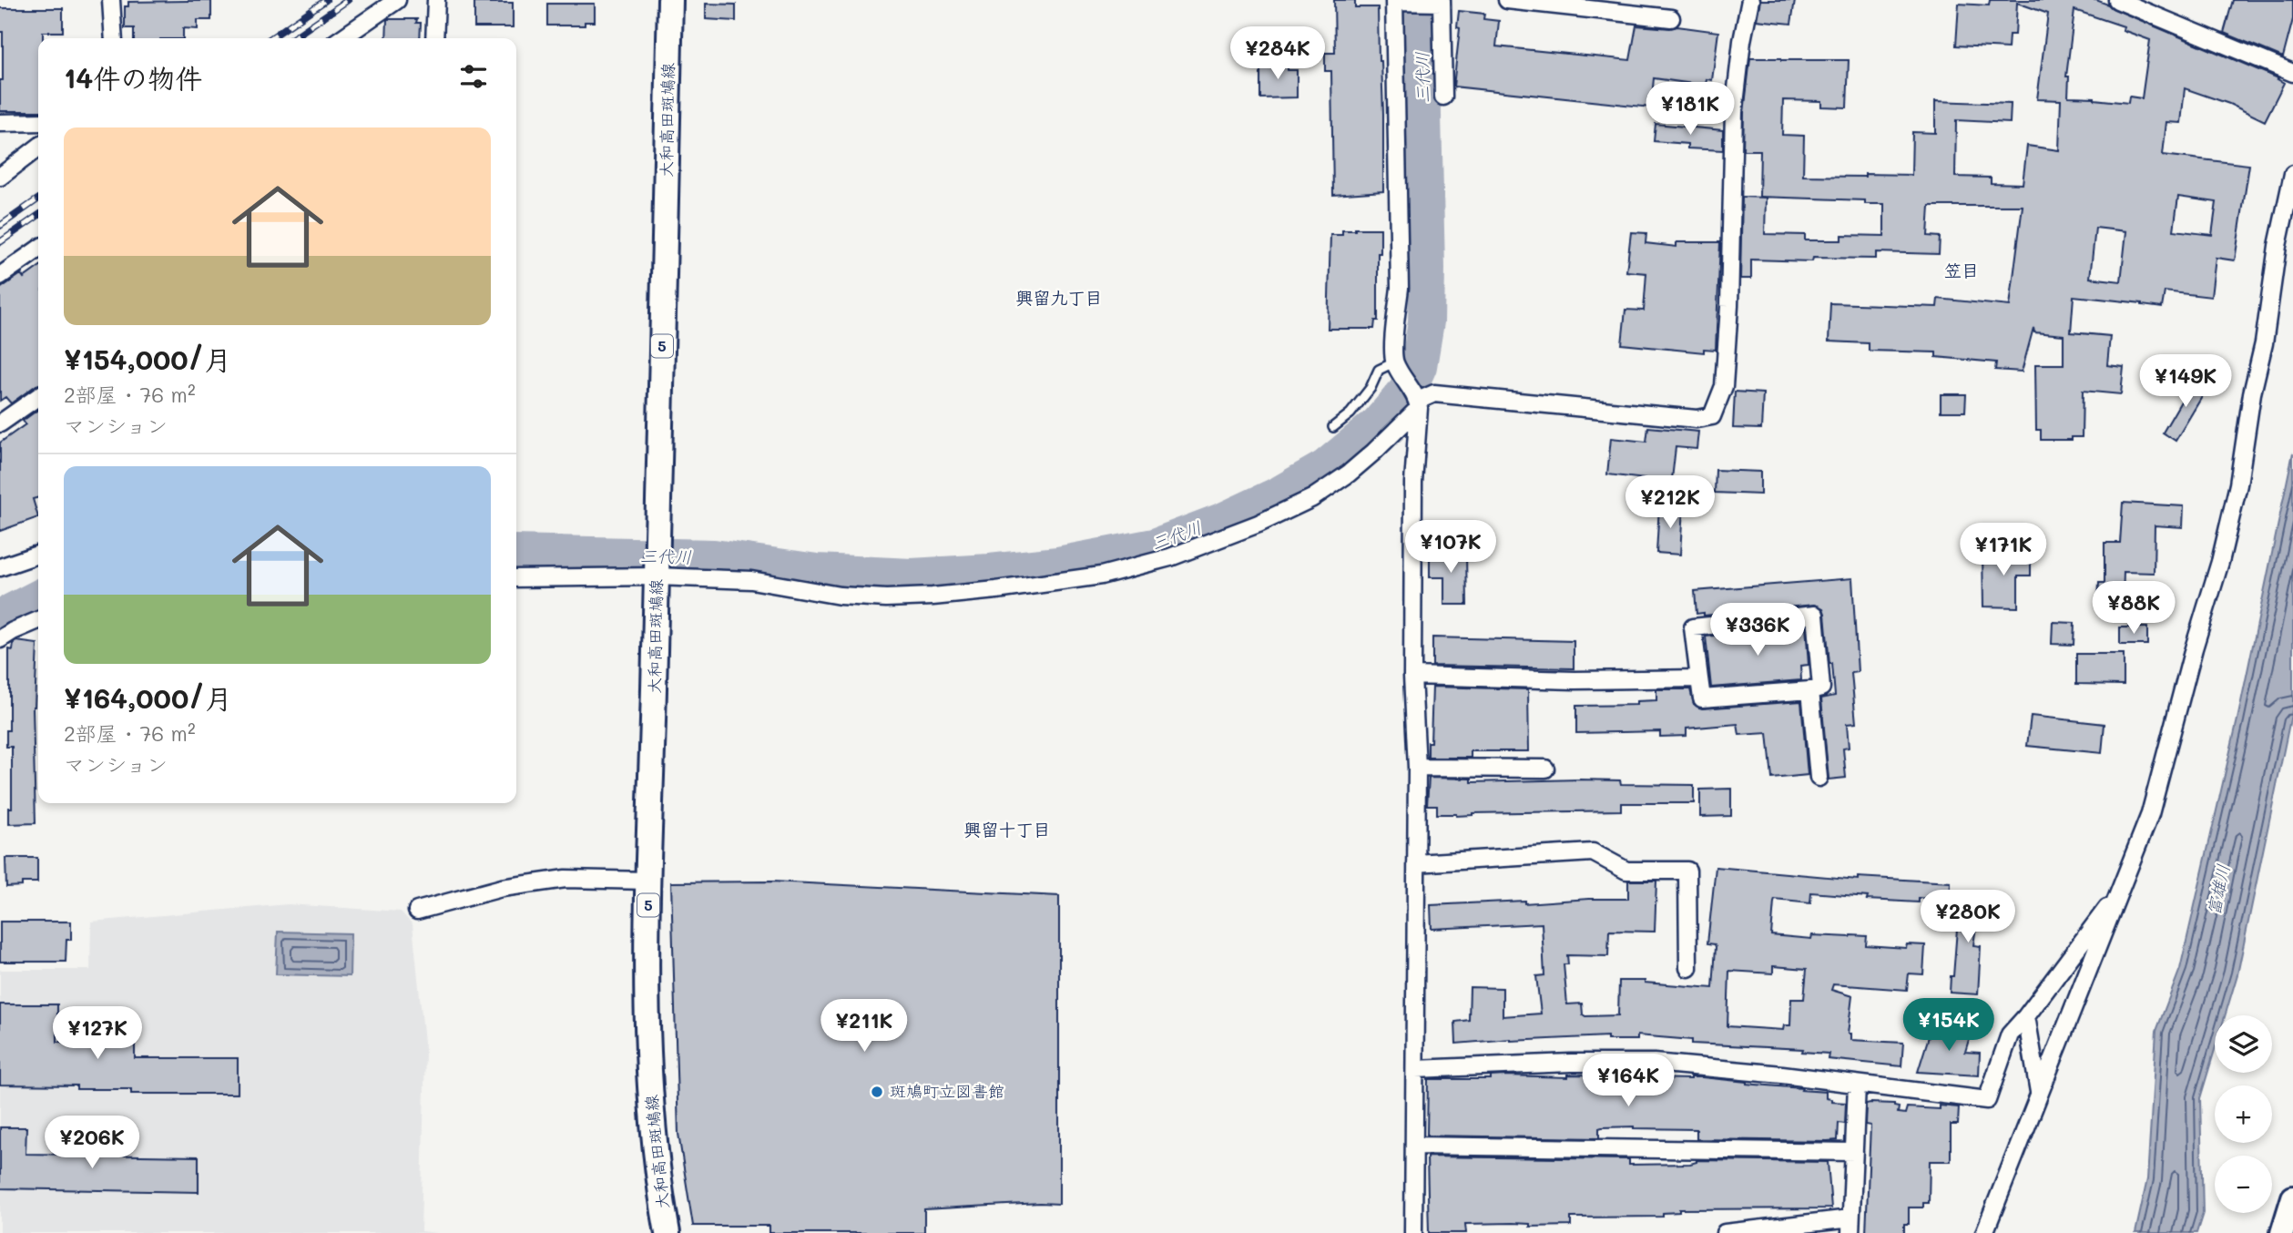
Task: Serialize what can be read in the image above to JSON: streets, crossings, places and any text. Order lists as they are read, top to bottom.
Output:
{
  "streets": {
    "main road": ["大和高田斑鳩線", "5"]
  },
  "districts": ["笠目", "興留九丁目", "興留十丁目"],
  "water": ["三代川", "富雄川"],
  "places": ["斑鳩町立図書館"],
  "page": {
    "price": [
      "¥284K",
      "¥181K",
      "¥149K",
      "¥212K",
      "¥107K",
      "¥171K",
      "¥88K",
      "¥336K",
      "¥280K",
      "¥154K",
      "¥211K",
      "¥127K",
      "¥164K",
      "¥206K"
    ],
    "heading": "14件の物件",
    "list": [
      {
        "name": "¥154,000/月",
        "note": "2部屋 · 76 m² · マンション"
      },
      {
        "name": "¥164,000/月",
        "note": "2部屋 · 76 m² · マンション"
      }
    ],
    "map_buttons": ["+", "−"]
  }
}
